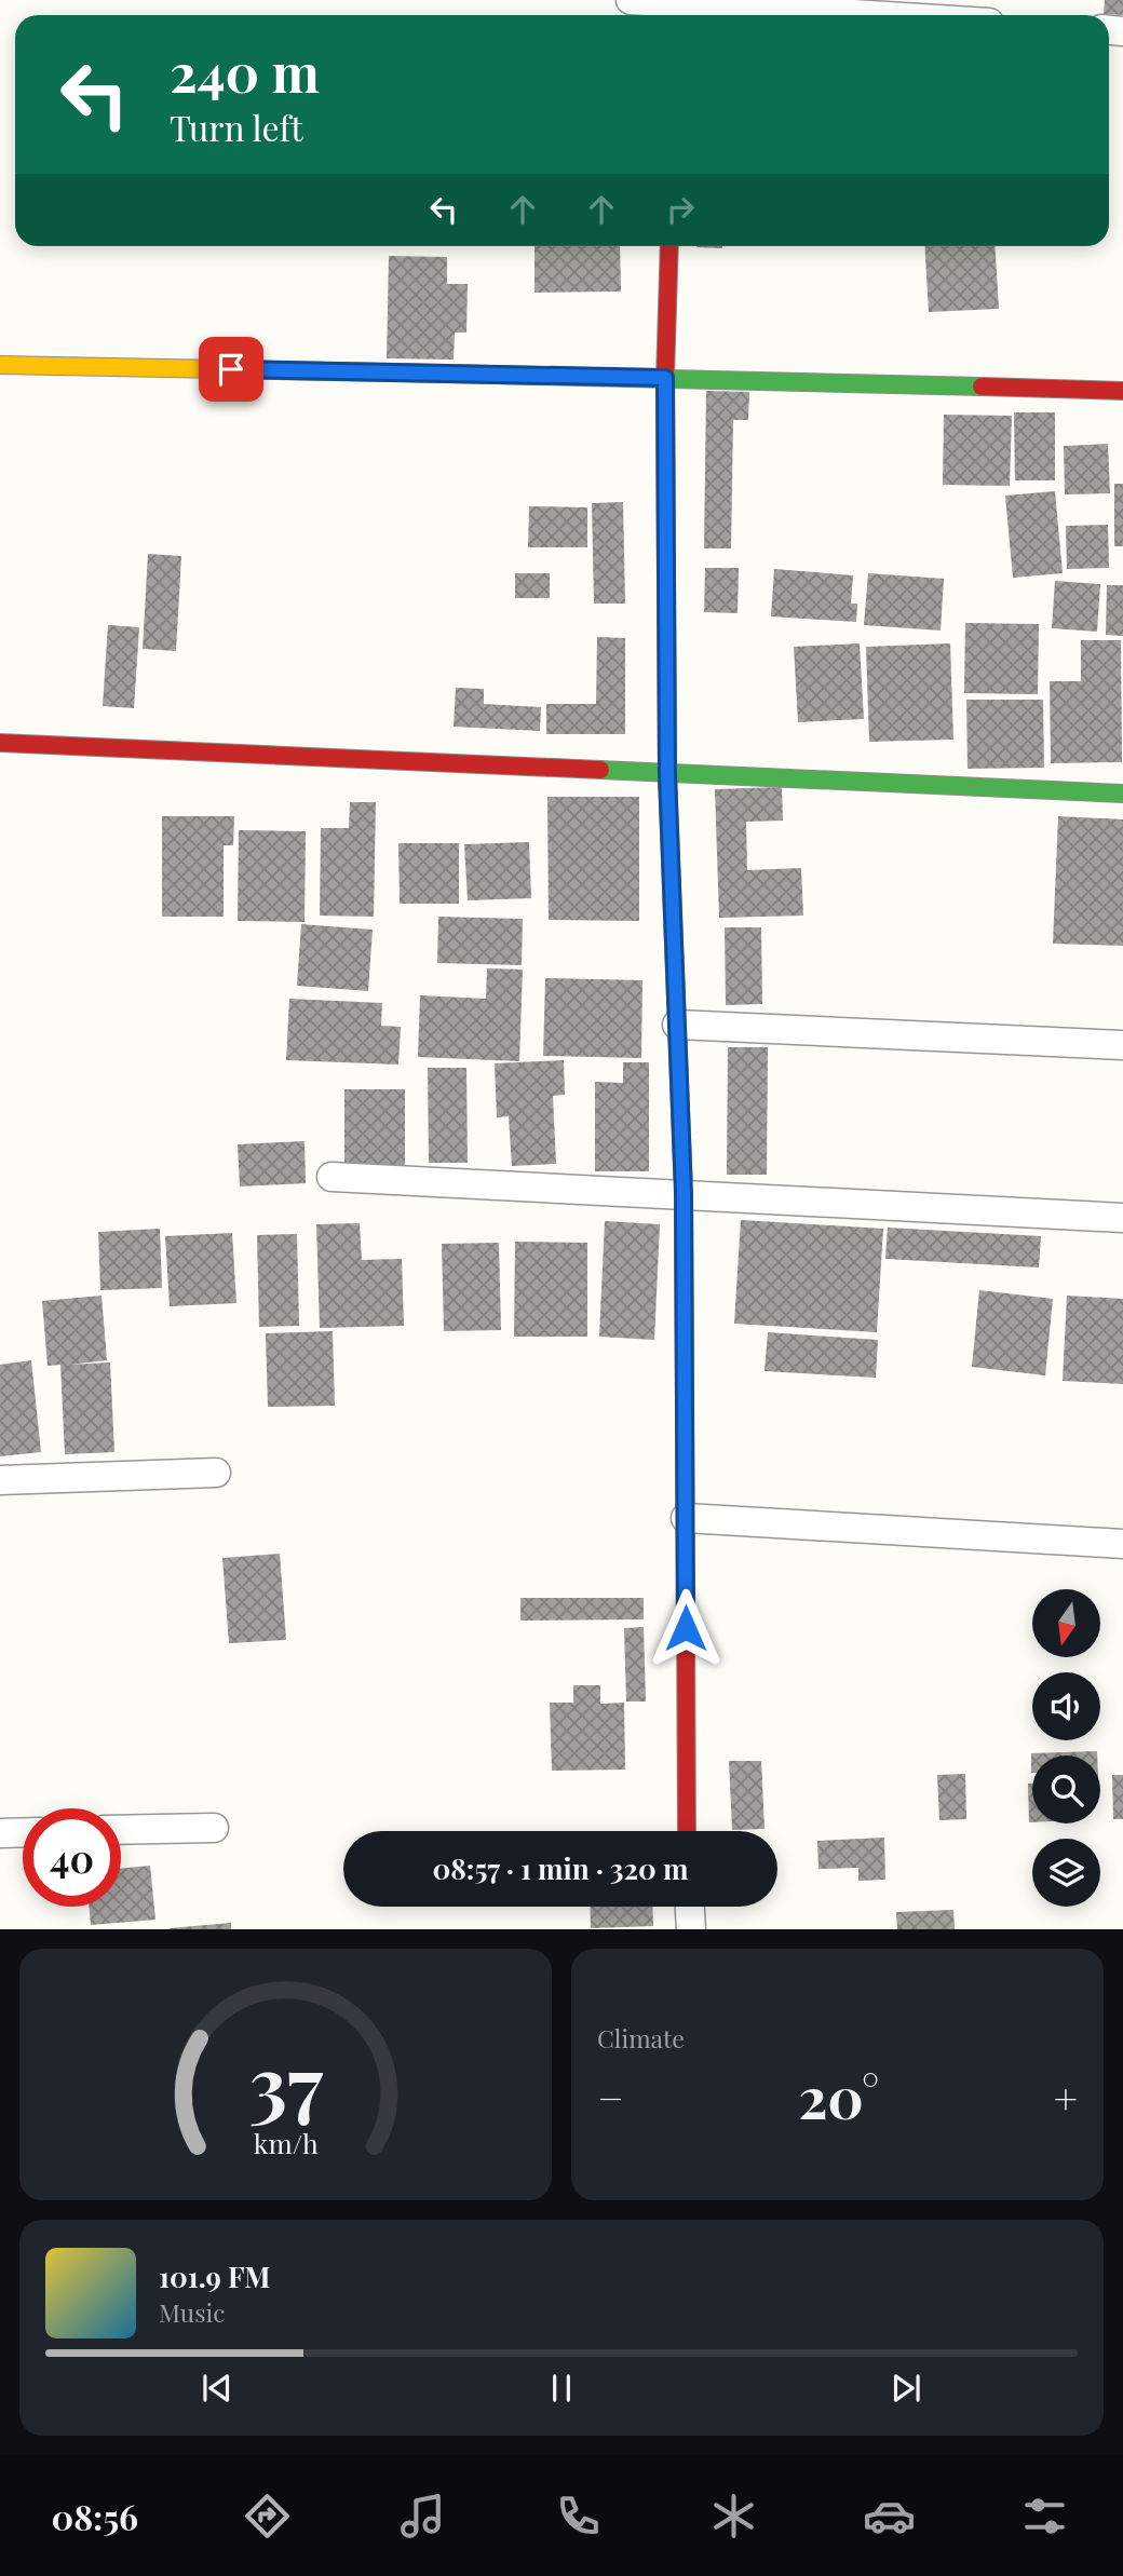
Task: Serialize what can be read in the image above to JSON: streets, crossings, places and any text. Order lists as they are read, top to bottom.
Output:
{
  "north": "bottom",
  "page": {
    "turn": ["240 m", "Turn left"],
    "limit": "40",
    "trip": "08:57 · 1 min · 320 m",
    "tile": "Climate",
    "heat": ["−", "20°", "+"],
    "song": ["101.9 FM", "Music"],
    "tabs": "08:56",
    "gauge": ["37", "km/h"]
  }
}
